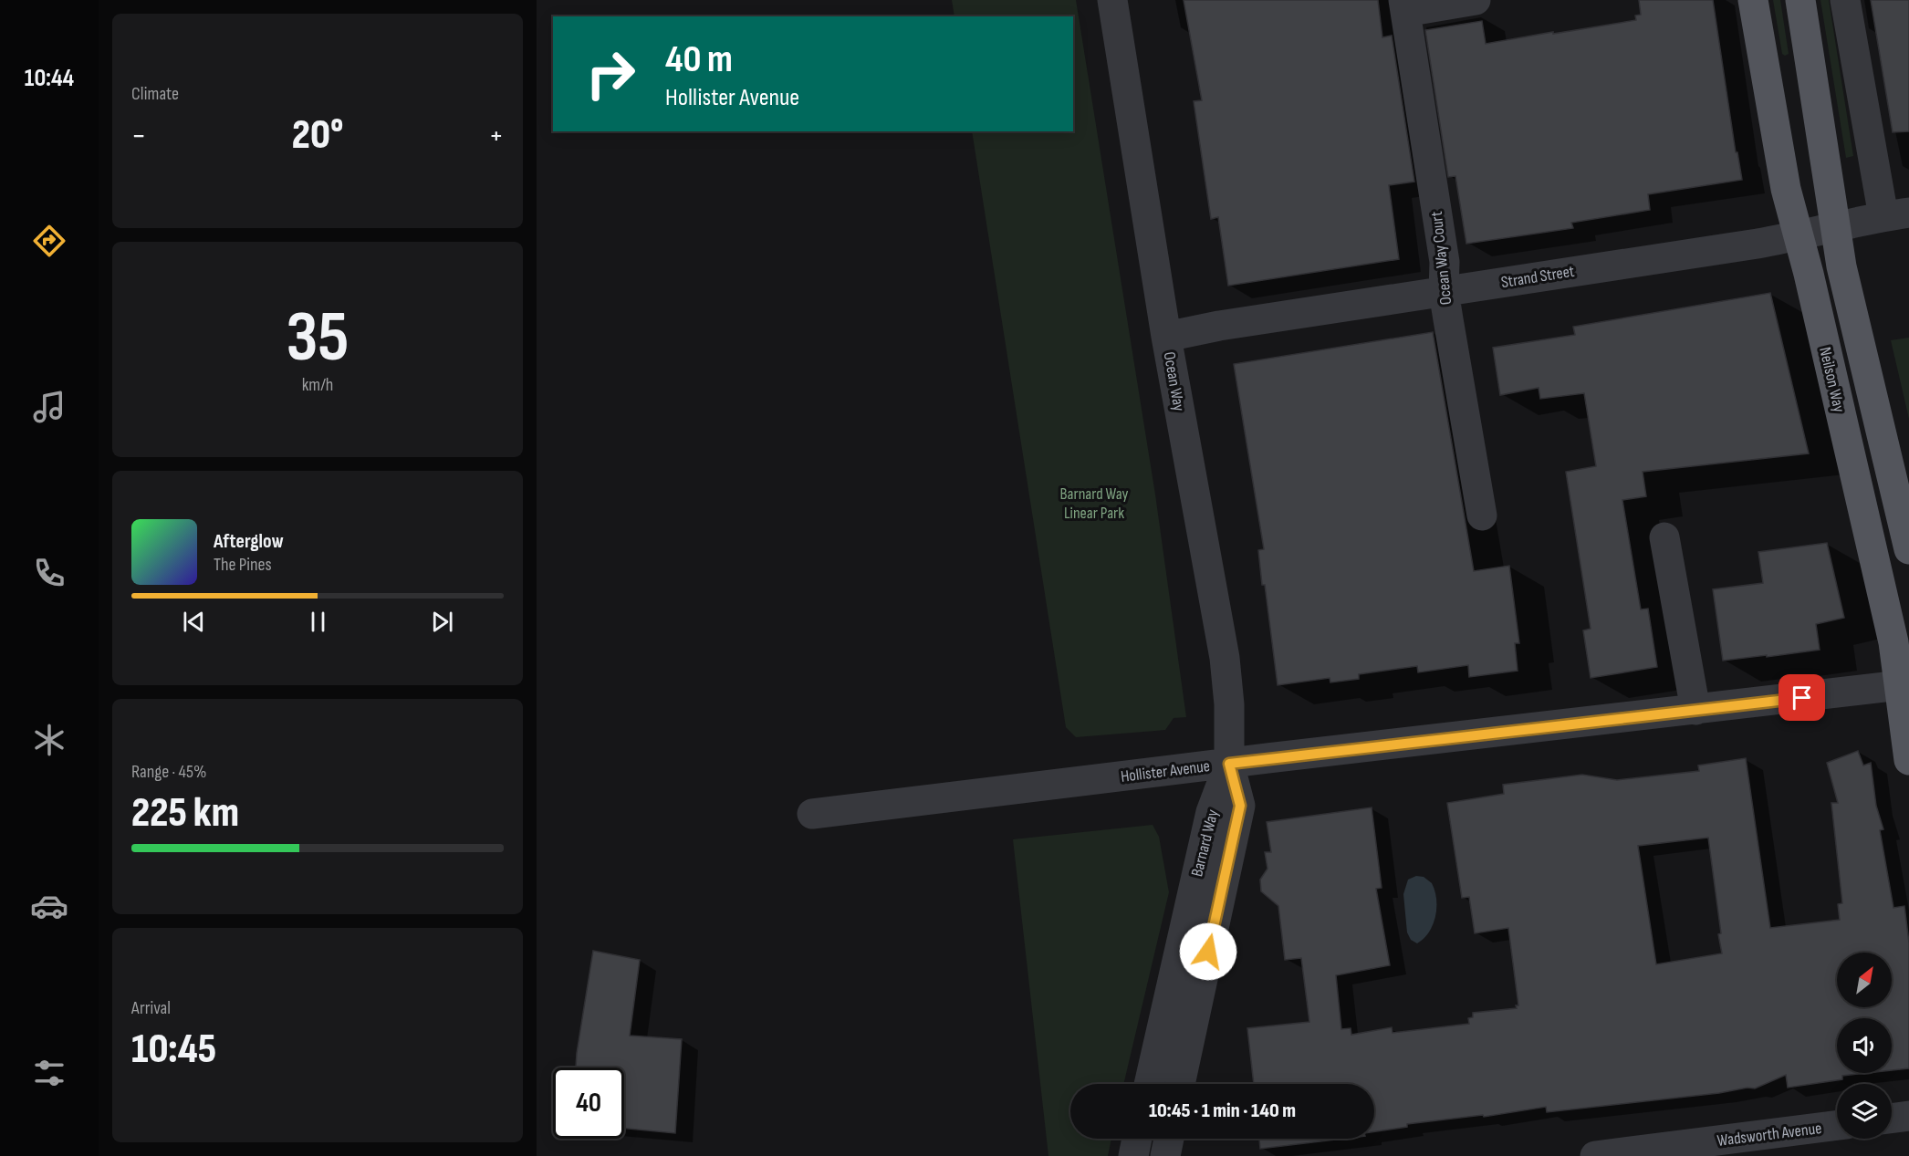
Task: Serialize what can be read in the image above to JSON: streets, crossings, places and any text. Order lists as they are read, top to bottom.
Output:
{
  "streets": {
    "main road": ["Neilson Way"],
    "street": [
      "Ocean Way Court",
      "Strand Street",
      "Ocean Way",
      "Hollister Avenue",
      "Barnard Way",
      "Wadsworth Avenue"
    ]
  },
  "crossings": [
    ["Ocean Way Court", "Strand Street"],
    ["Strand Street", "Neilson Way"],
    ["Strand Street", "Ocean Way"],
    ["Neilson Way", "Hollister Avenue"],
    ["Ocean Way", "Hollister Avenue"],
    ["Ocean Way", "Barnard Way"],
    ["Hollister Avenue", "Barnard Way"]
  ],
  "parks": ["Barnard Way Linear Park"],
  "north": "top right",
  "page": {
    "tabs": "10:44",
    "tile": [
      "Climate",
      ["35", "km/h"],
      ["Range · 45%", "225 km"],
      ["Arrival", "10:45"]
    ],
    "turn": ["40 m", "Hollister Avenue"],
    "heat": ["−", "20°", "+"],
    "song": ["Afterglow", "The Pines"],
    "limit": "40",
    "trip": "10:45 · 1 min · 140 m"
  }
}
